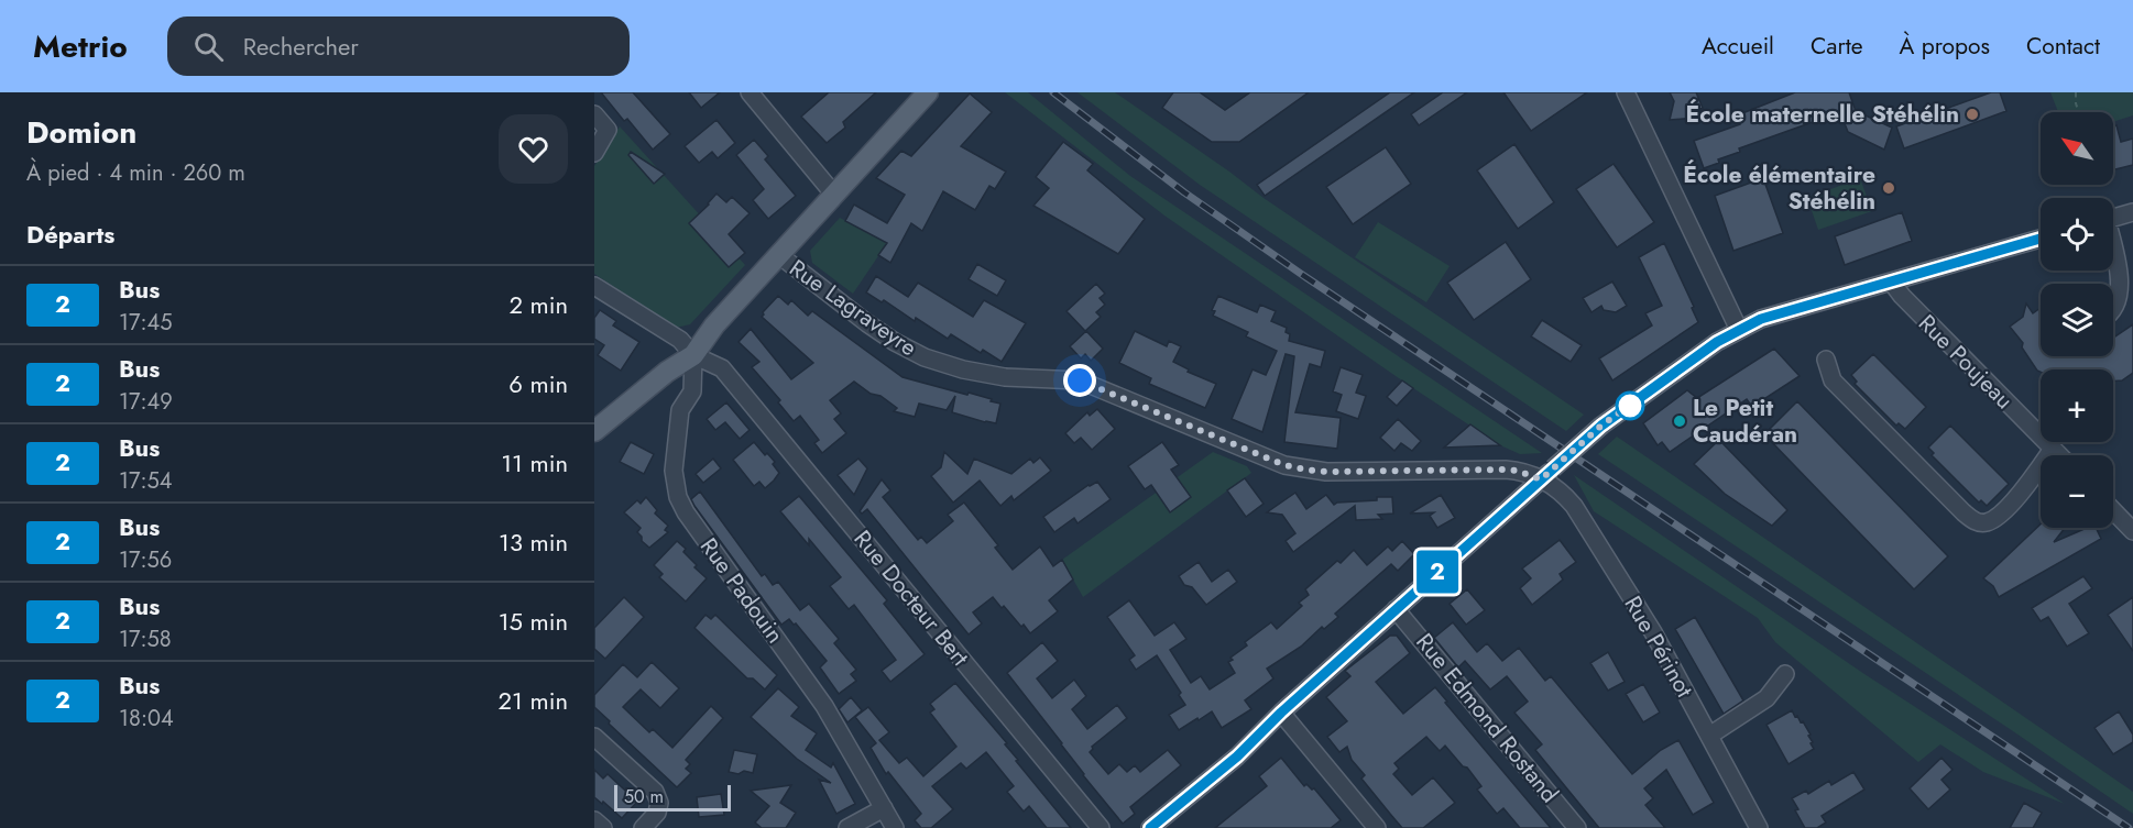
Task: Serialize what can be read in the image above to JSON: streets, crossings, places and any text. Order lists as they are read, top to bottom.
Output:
{
  "streets": {
    "street": [
      "Rue Lagraveyre",
      "Rue Poujeau",
      "Rue Padouin",
      "Rue Docteur Bert",
      "Rue Périnot",
      "Rue Edmond Rostand"
    ]
  },
  "crossings": [
    ["Rue Lagraveyre", "Rue Périnot"],
    ["Rue Padouin", "Rue Docteur Bert"]
  ],
  "places": ["École maternelle Stéhélin", "École élémentaire Stéhélin", "Le Petit Caudéran"],
  "lines": ["bus line 2"],
  "scale_bar": "50 m",
  "north": "top left",
  "page": {
    "header": "Metrio",
    "search": "Rechercher",
    "nav": [
      "Accueil",
      "Carte",
      "À propos",
      "Contact"
    ],
    "heading": [
      ["Domion", "À pied · 4 min · 260 m"],
      "Départs"
    ],
    "on_map": "2",
    "map_buttons": ["+", "−"],
    "list": [
      {
        "mark": "2",
        "name": "Bus",
        "note": "17:45",
        "value": "2 min"
      },
      {
        "mark": "2",
        "name": "Bus",
        "note": "17:49",
        "value": "6 min"
      },
      {
        "mark": "2",
        "name": "Bus",
        "note": "17:54",
        "value": "11 min"
      },
      {
        "mark": "2",
        "name": "Bus",
        "note": "17:56",
        "value": "13 min"
      },
      {
        "mark": "2",
        "name": "Bus",
        "note": "17:58",
        "value": "15 min"
      },
      {
        "mark": "2",
        "name": "Bus",
        "note": "18:04",
        "value": "21 min"
      }
    ],
    "scale": "50 m"
  }
}
